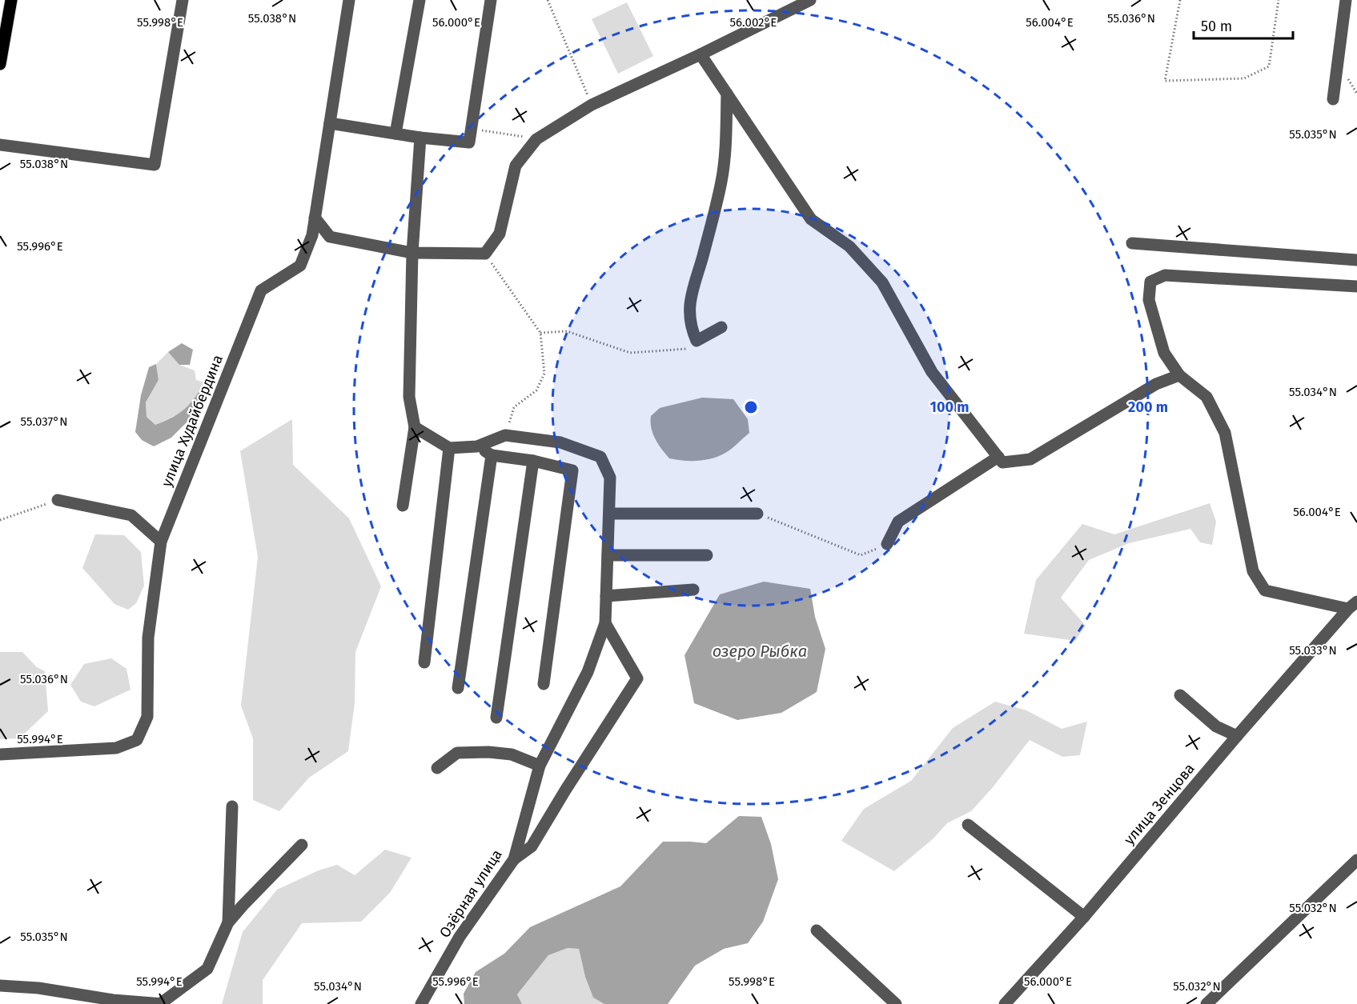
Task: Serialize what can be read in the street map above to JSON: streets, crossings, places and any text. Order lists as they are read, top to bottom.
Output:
{
  "streets": {
    "street": ["улица Худайбердина", "улица Зенцова", "Озёрная улица"]
  },
  "water": ["озеро Рыбка"],
  "scale_bar": "50 m",
  "coordinates": [
    "55.038°N",
    "55.036°N",
    "55.998°E",
    "56.000°E",
    "56.002°E",
    "56.004°E",
    "55.035°N",
    "55.996°E",
    "55.034°N",
    "55.037°N",
    "55.033°N",
    "55.994°E",
    "55.032°N"
  ],
  "rings": ["100 m", "200 m"]
}
